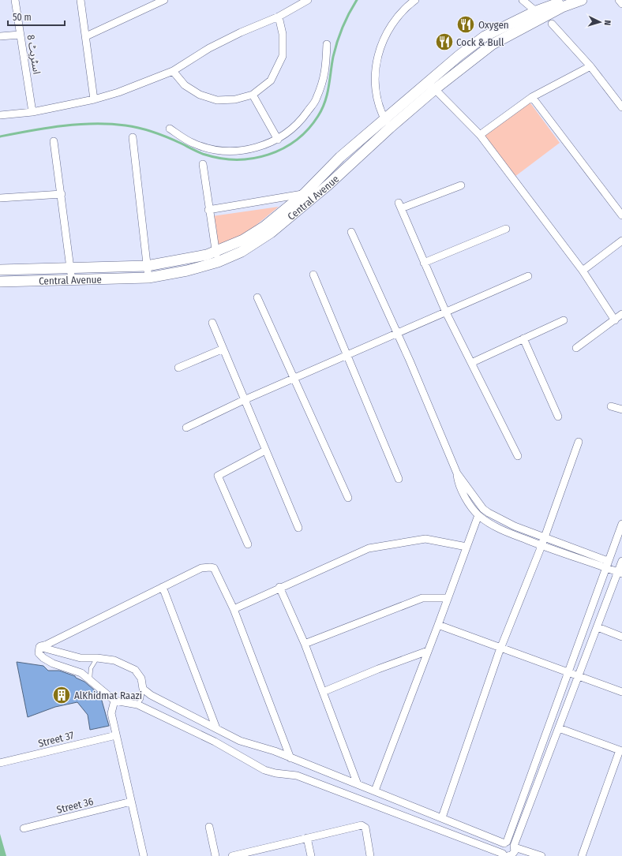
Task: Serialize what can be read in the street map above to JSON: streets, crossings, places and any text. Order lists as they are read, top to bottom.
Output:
{
  "streets": {
    "street": [
      "اسٹریٹ 8",
      "Central Avenue",
      "Street 37",
      "Street 36"
    ]
  },
  "places": {
    "restaurant": ["Oxygen", "Cock & Bull"],
    "building": ["AlKhidmat Raazi"]
  },
  "scale_bar": "50 m",
  "north": "right"
}
